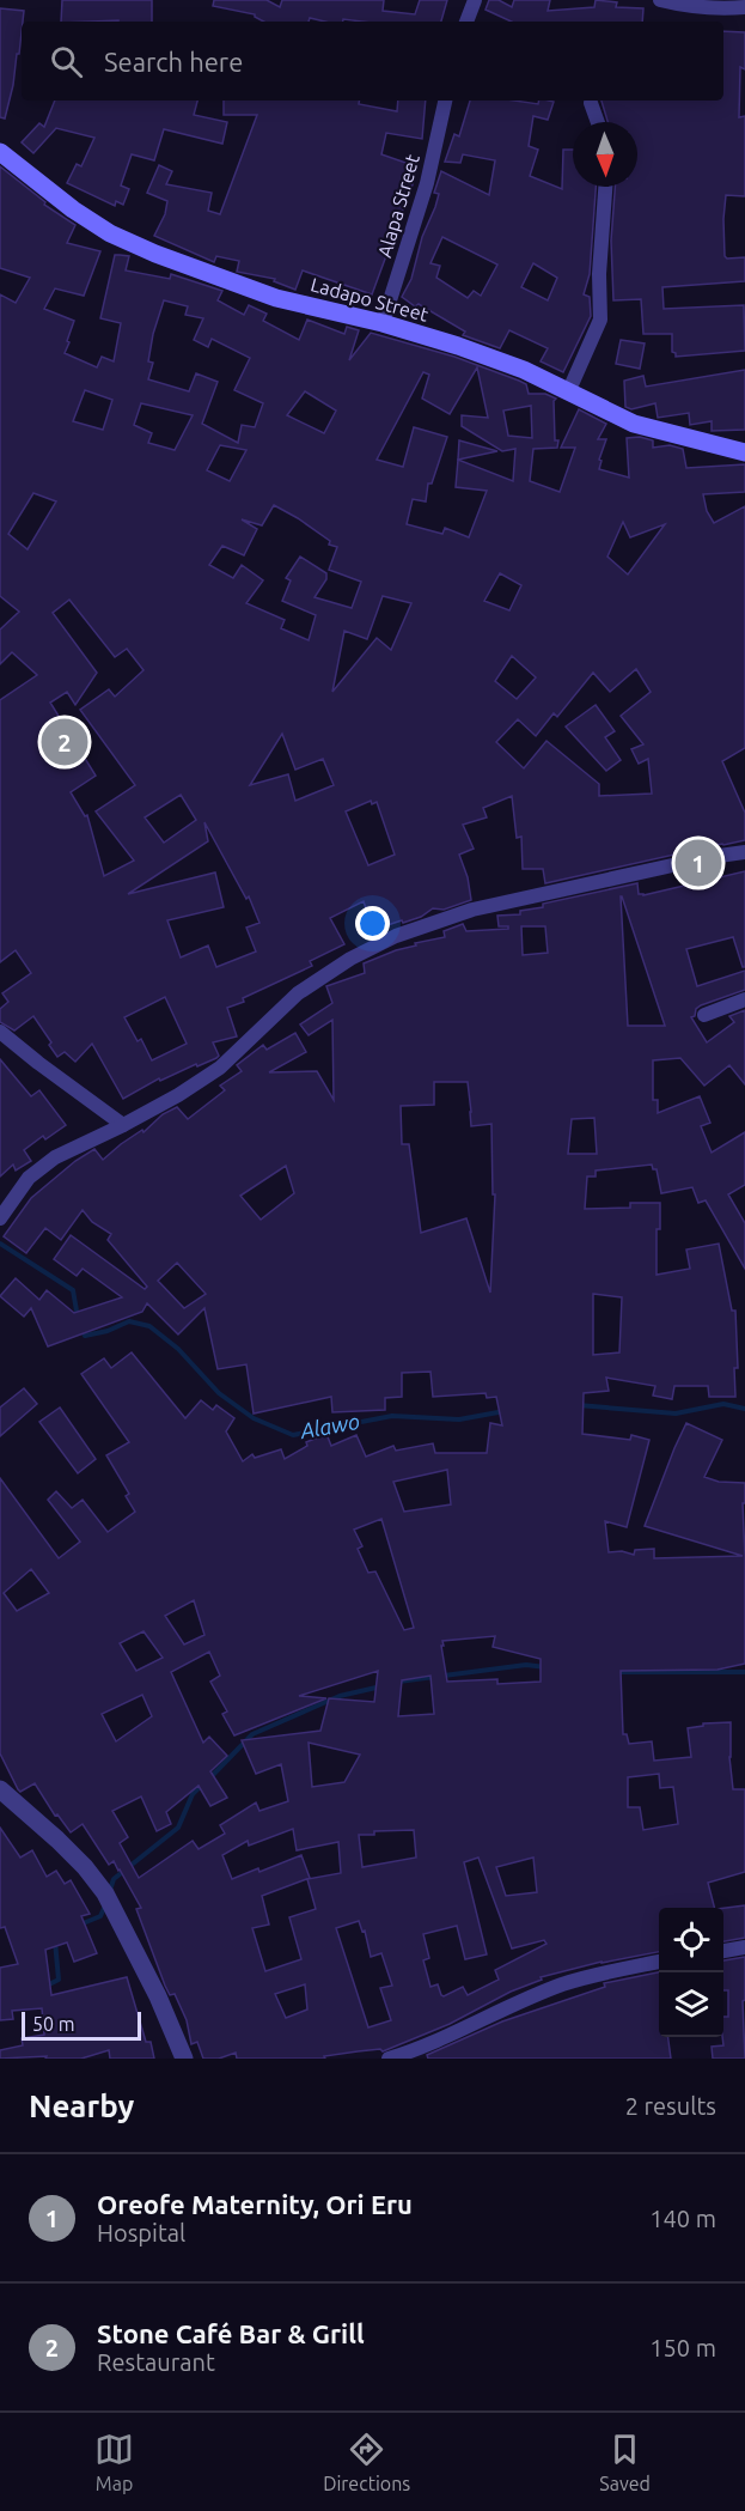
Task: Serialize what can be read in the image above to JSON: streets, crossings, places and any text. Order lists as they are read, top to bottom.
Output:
{
  "streets": {
    "main road": ["Ladapo Street"],
    "street": ["Alapa Street"]
  },
  "crossings": [
    ["Alapa Street", "Ladapo Street"]
  ],
  "water": ["Alawo"],
  "scale_bar": "50 m",
  "north": "bottom",
  "page": {
    "search": "Search here",
    "pins": ["2", "1"],
    "scale": "50 m",
    "heading": ["Nearby", "2 results"],
    "list": [
      {
        "mark": "1",
        "name": "Oreofe Maternity, Ori Eru",
        "note": "Hospital",
        "value": "140 m"
      },
      {
        "mark": "2",
        "name": "Stone Café Bar & Grill",
        "note": "Restaurant",
        "value": "150 m"
      }
    ],
    "nav": ["Map", "Directions", "Saved"]
  }
}
